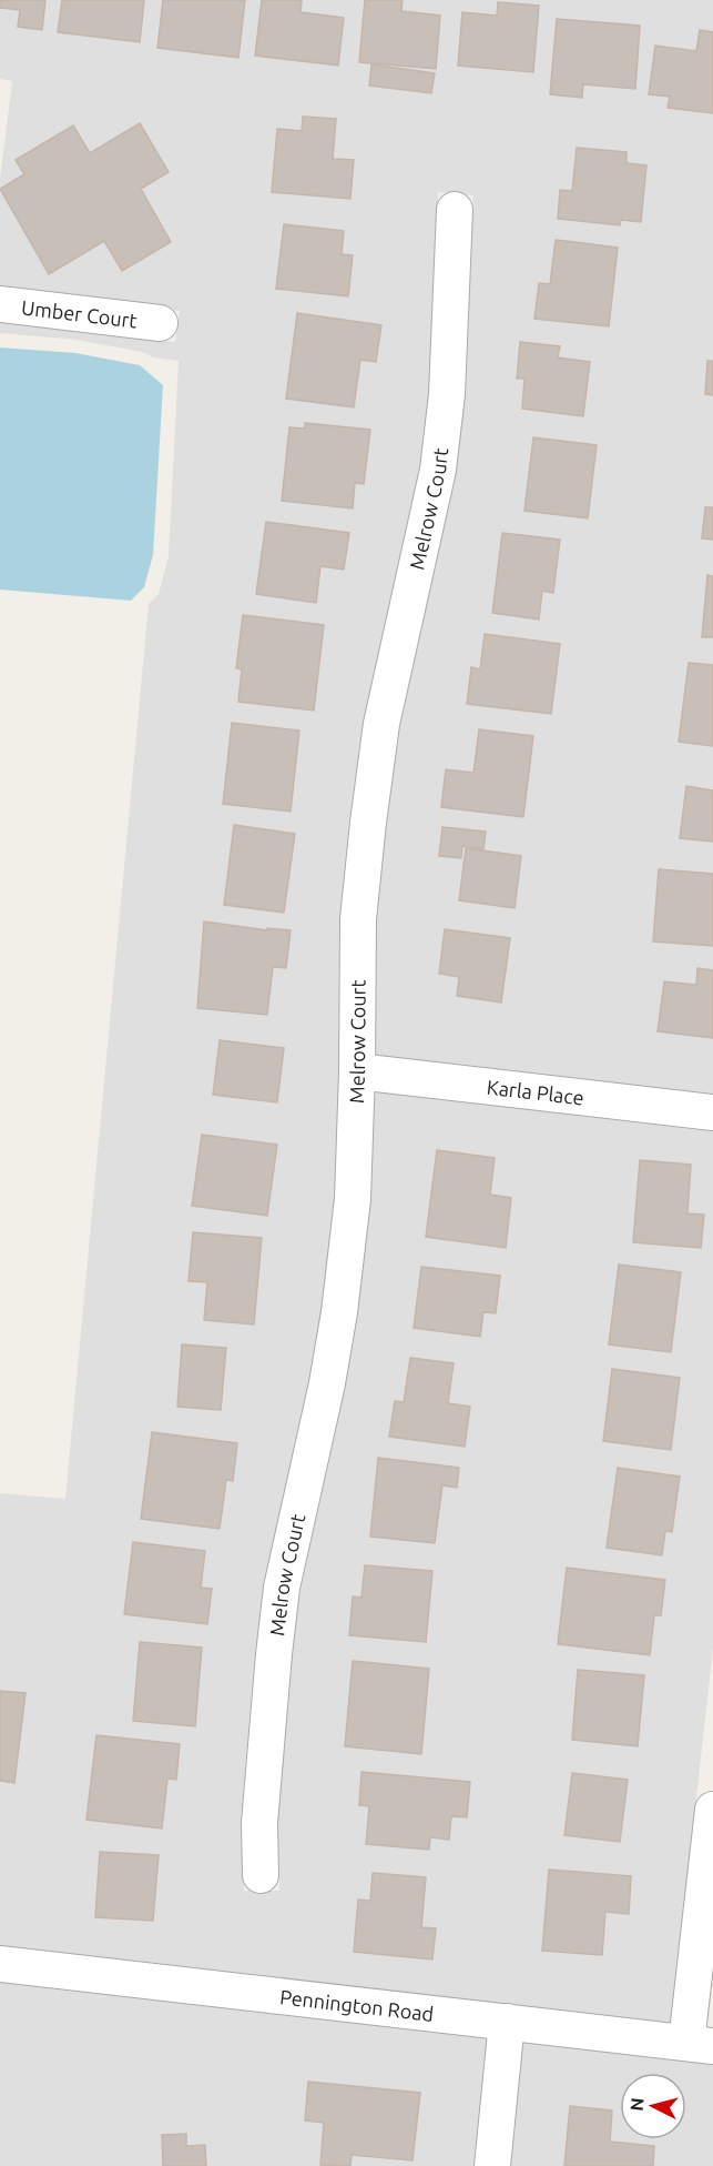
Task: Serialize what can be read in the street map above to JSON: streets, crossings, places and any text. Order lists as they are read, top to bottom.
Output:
{
  "streets": {
    "street": [
      "Umber Court",
      "Melrow Court",
      "Karla Place",
      "Pennington Road"
    ]
  },
  "crossings": [
    ["Melrow Court", "Karla Place"]
  ],
  "north": "left"
}
